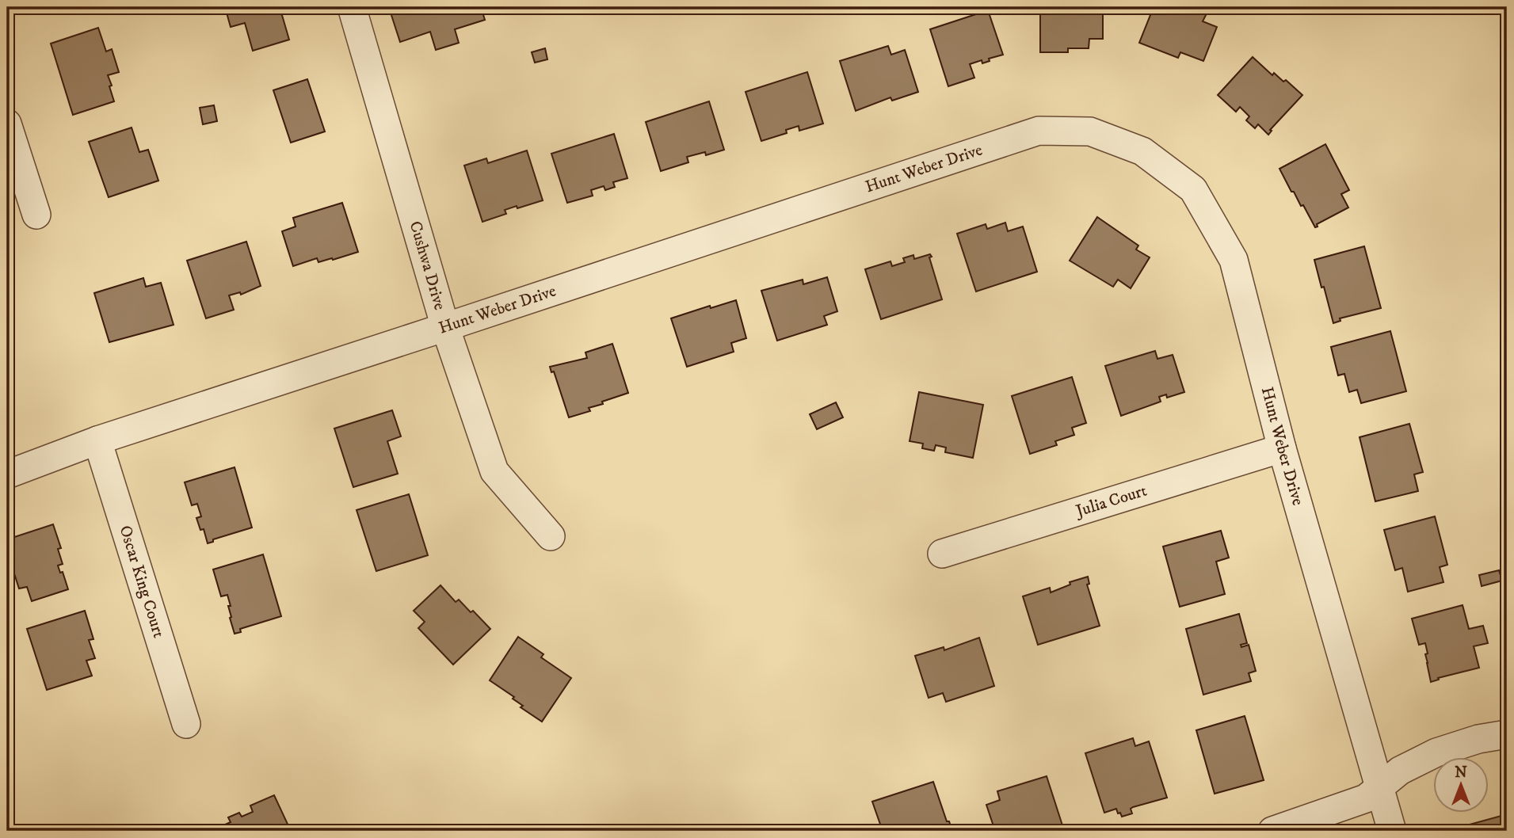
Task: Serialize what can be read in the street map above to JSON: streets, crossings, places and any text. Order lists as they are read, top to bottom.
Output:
{
  "streets": {
    "street": [
      "Hunt Weber Drive",
      "Cushwa Drive",
      "Julia Court",
      "Oscar King Court"
    ]
  },
  "crossings": [
    ["Hunt Weber Drive", "Cushwa Drive"],
    ["Hunt Weber Drive", "Julia Court"],
    ["Hunt Weber Drive", "Oscar King Court"]
  ],
  "north": "top"
}
